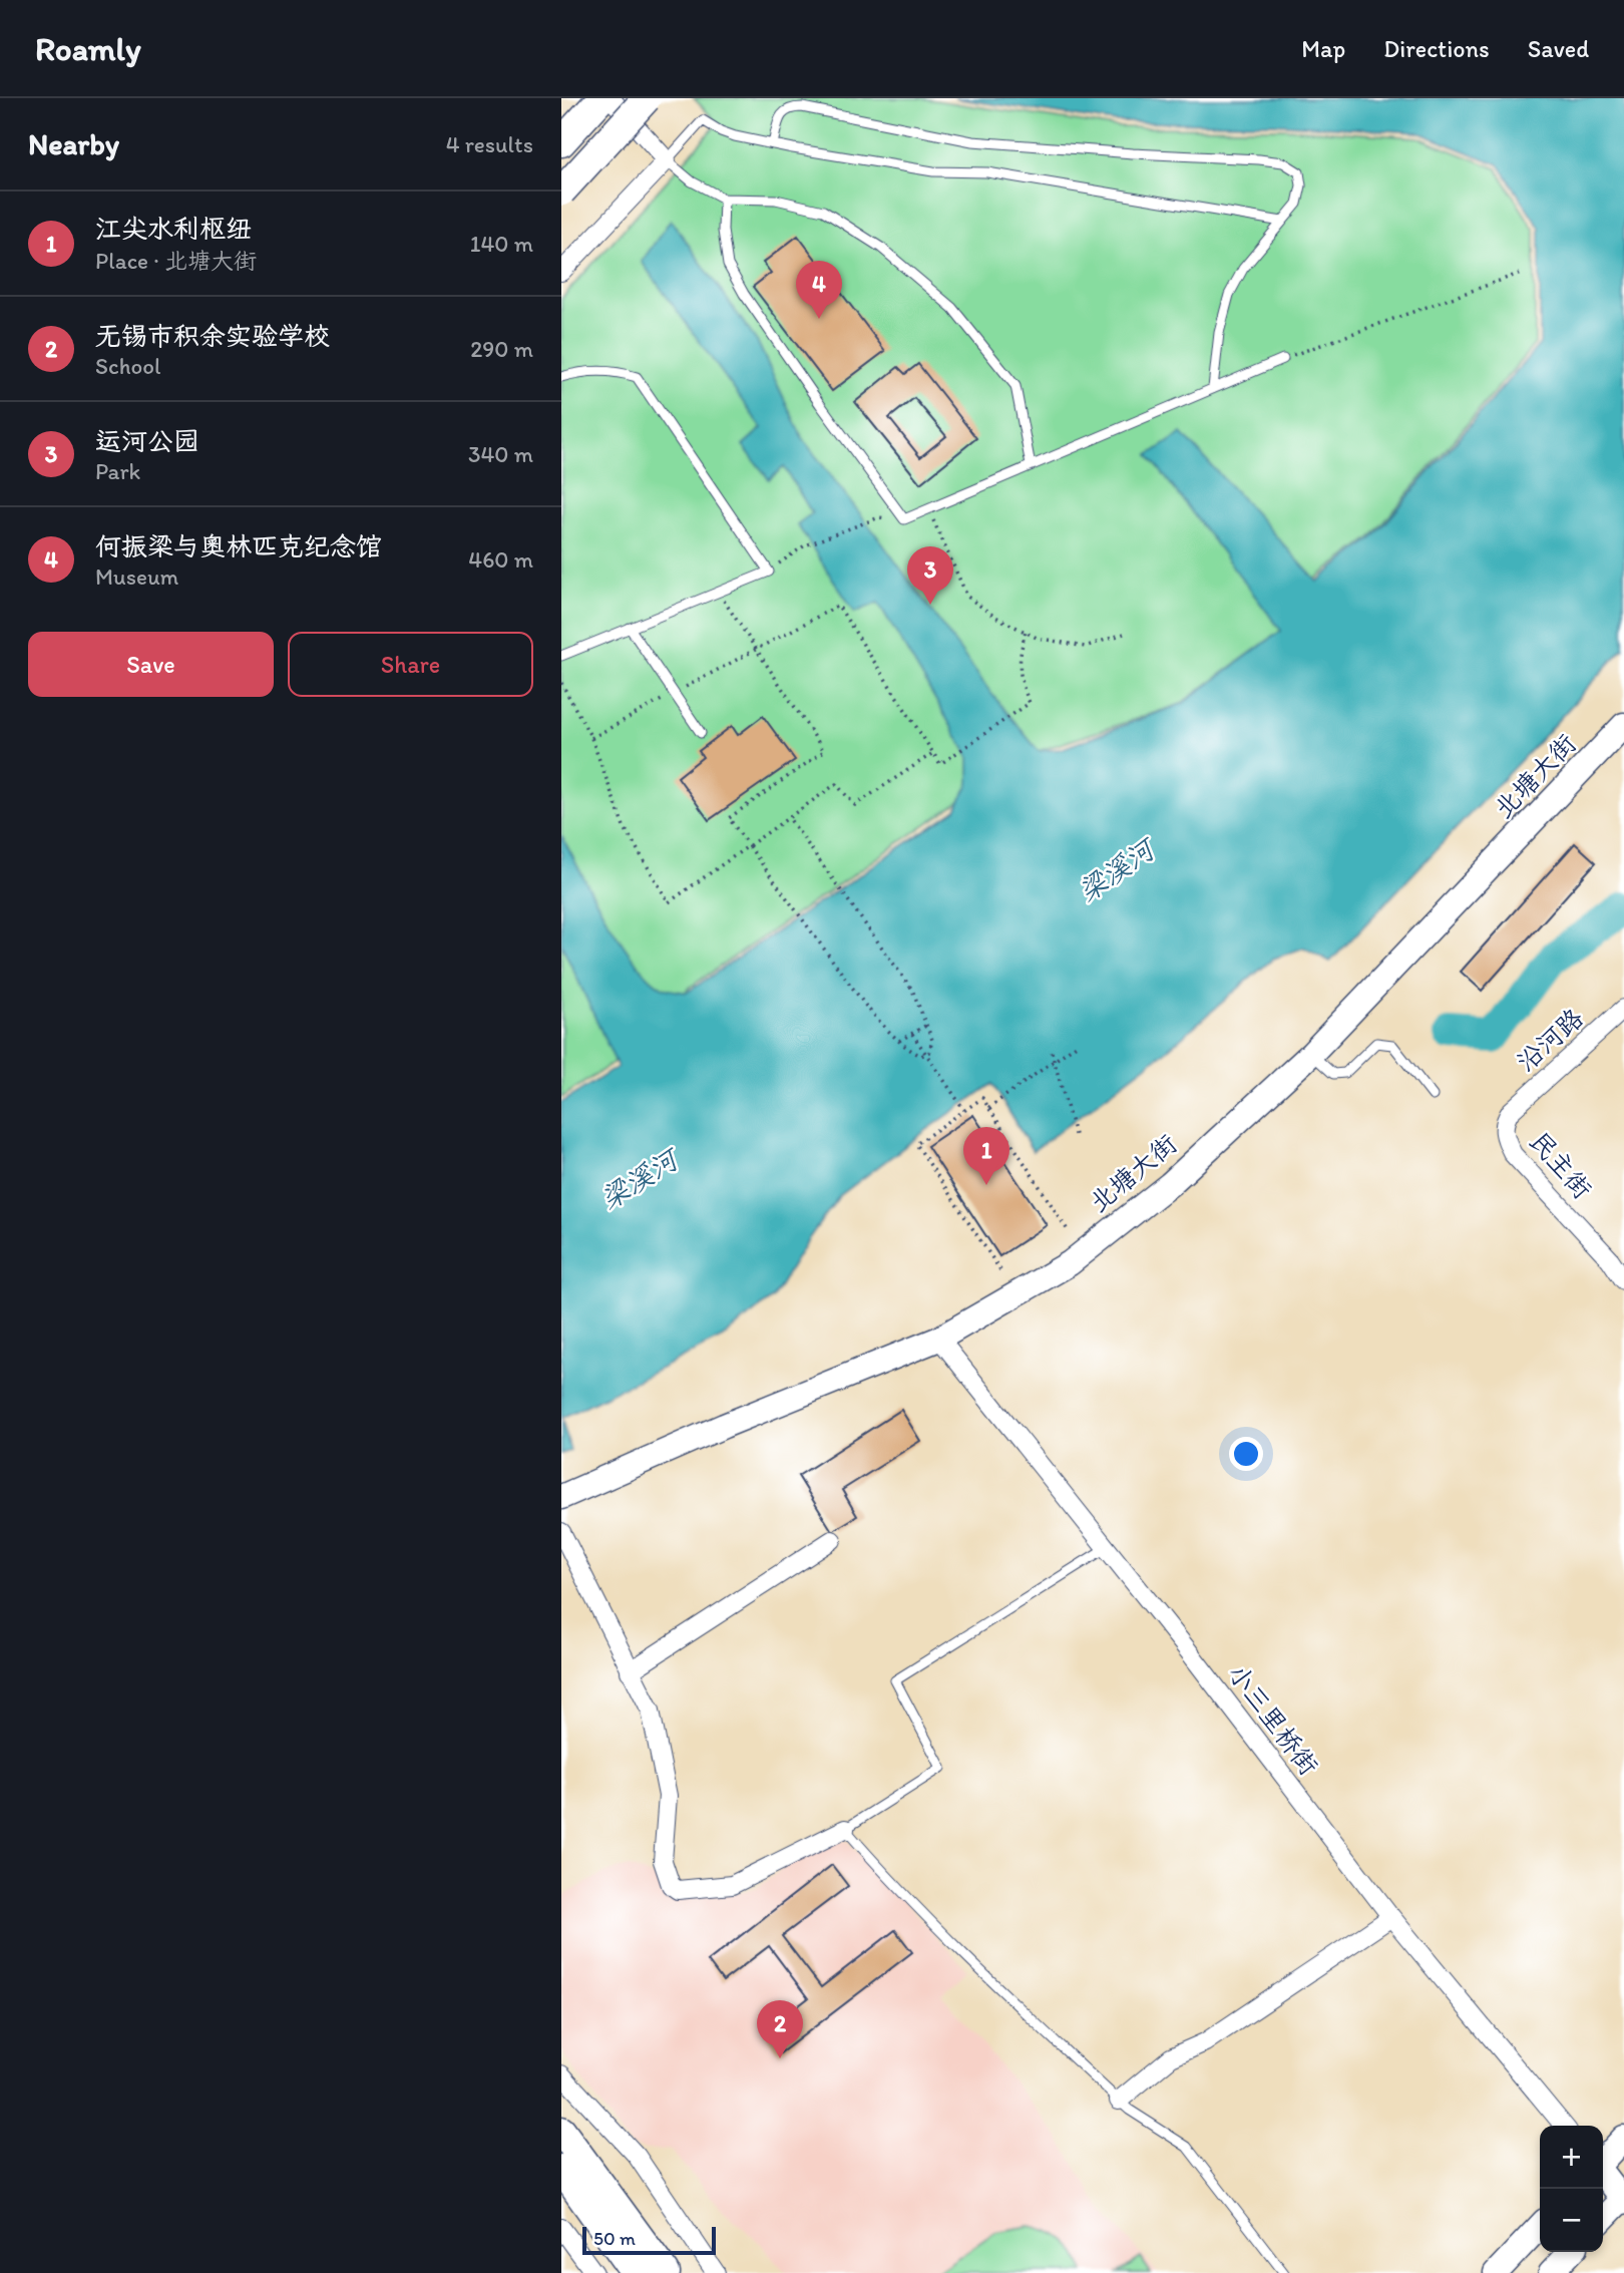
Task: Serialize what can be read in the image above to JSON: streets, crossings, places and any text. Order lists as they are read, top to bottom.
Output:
{
  "streets": {
    "main road": ["北塘大街"],
    "street": ["沿河路", "民主街", "小三里桥街"]
  },
  "crossings": [
    ["北塘大街", "小三里桥街"],
    ["沿河路", "民主街"]
  ],
  "water": ["梁溪河"],
  "scale_bar": "50 m",
  "page": {
    "header": "Roamly",
    "nav": ["Map", "Directions", "Saved"],
    "heading": ["Nearby", "4 results"],
    "list": [
      {
        "mark": "1",
        "name": "江尖水利枢纽",
        "note": "Place · 北塘大街",
        "value": "140 m"
      },
      {
        "mark": "2",
        "name": "无锡市积余实验学校",
        "note": "School",
        "value": "290 m"
      },
      {
        "mark": "3",
        "name": "运河公园",
        "note": "Park",
        "value": "340 m"
      },
      {
        "mark": "4",
        "name": "何振梁与奥林匹克纪念馆",
        "note": "Museum",
        "value": "460 m"
      }
    ],
    "pins": [
      "4",
      "3",
      "1",
      "2"
    ],
    "buttons": ["Save", "Share"],
    "map_buttons": ["+", "−"],
    "scale": "50 m"
  }
}
